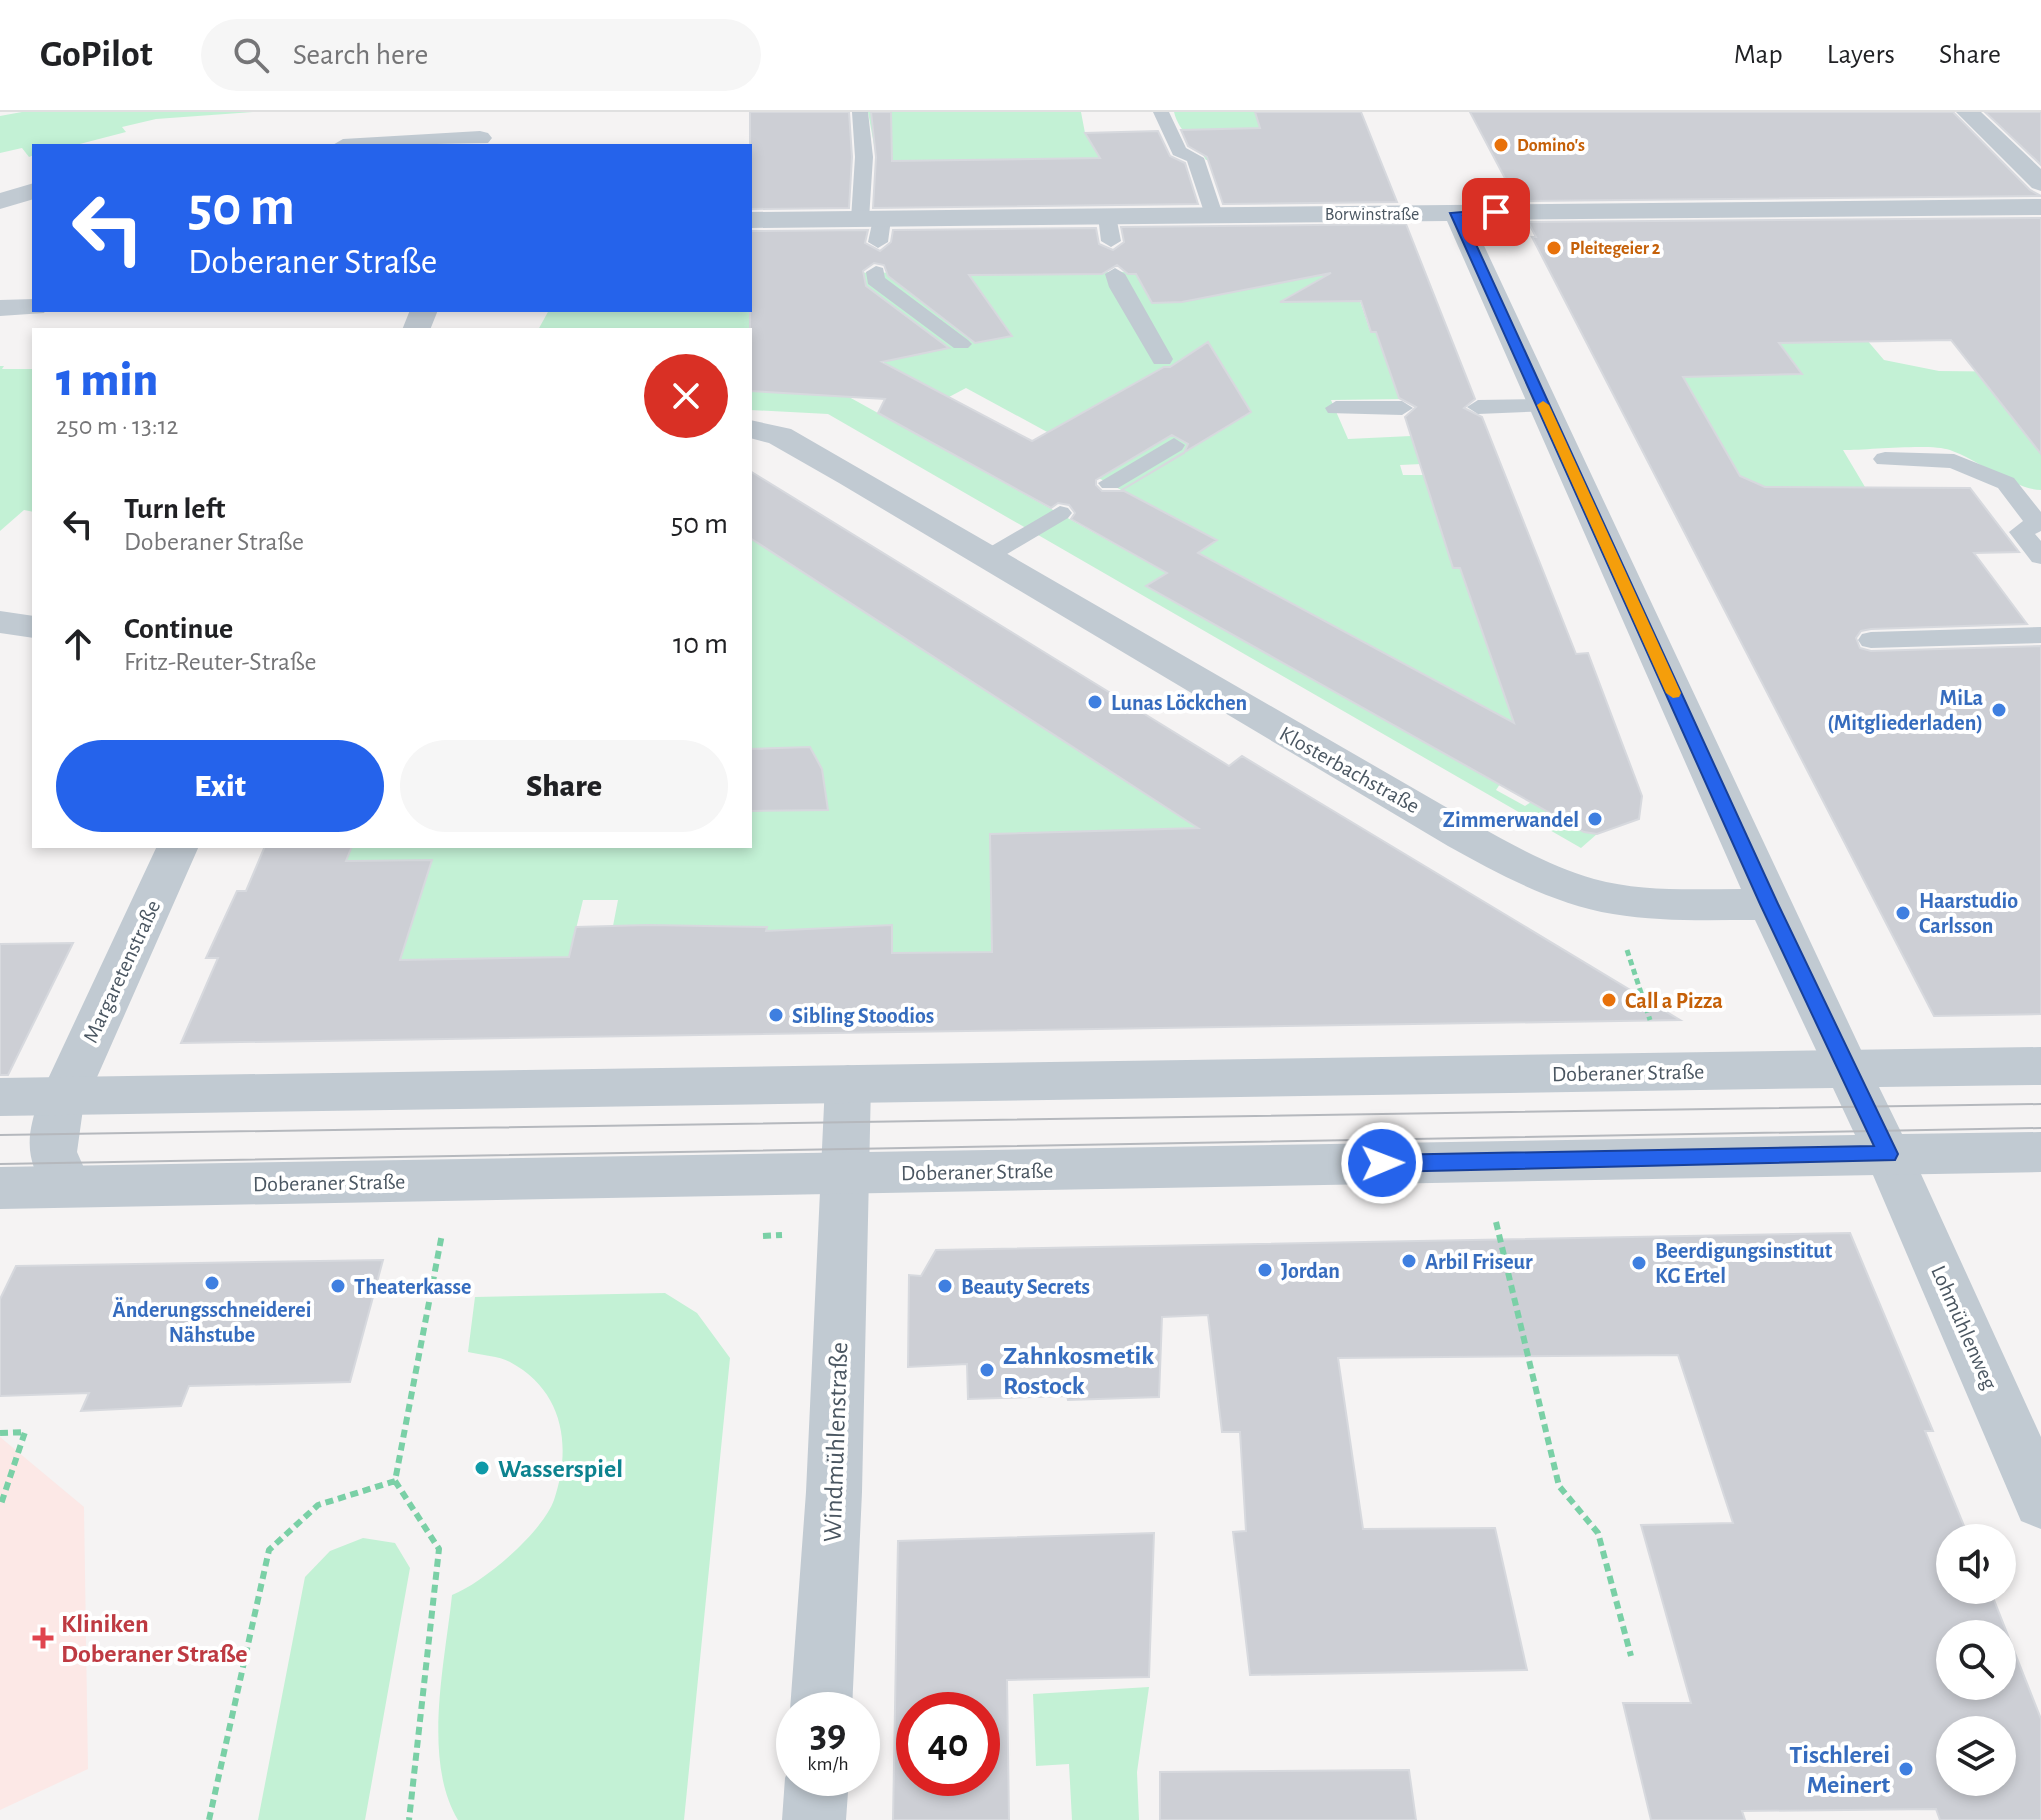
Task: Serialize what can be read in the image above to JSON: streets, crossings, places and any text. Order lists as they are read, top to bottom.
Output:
{
  "streets": {
    "street": [
      "Borwinstraße",
      "Klosterbachstraße",
      "Margaretenstraße",
      "Doberaner Straße",
      "Lohmühlenweg",
      "Windmühlenstraße"
    ]
  },
  "crossings": [
    ["Margaretenstraße", "Doberaner Straße"],
    ["Doberaner Straße", "Lohmühlenweg"],
    ["Doberaner Straße", "Windmühlenstraße"]
  ],
  "places": {
    "other": [
      "Domino's",
      "Pleitegeier 2",
      "Lunas Löckchen",
      "MiLa (Mitgliederladen)",
      "Zimmerwandel",
      "Haarstudio Carlsson",
      "Call a Pizza",
      "Sibling Stoodios",
      "Arbil Friseur",
      "Beerdigungsinstitut KG Ertel",
      "Jordan",
      "Änderungsschneiderei Nähstube",
      "Theaterkasse",
      "Beauty Secrets",
      "Zahnkosmetik Rostock",
      "Wasserspiel",
      "Tischlerei Meinert"
    ],
    "health": ["Kliniken Doberaner Straße"]
  },
  "page": {
    "header": "GoPilot",
    "search": "Search here",
    "nav": ["Map", "Layers", "Share"],
    "turn": ["50 m", "Doberaner Straße"],
    "heading": ["1 min", "250 m · 13:12"],
    "list": [
      {
        "name": "Turn left",
        "note": "Doberaner Straße",
        "value": "50 m"
      },
      {
        "name": "Continue",
        "note": "Fritz-Reuter-Straße",
        "value": "10 m"
      }
    ],
    "buttons": ["Exit", "Share"],
    "speed": "39 km/h",
    "limit": "40"
  }
}
